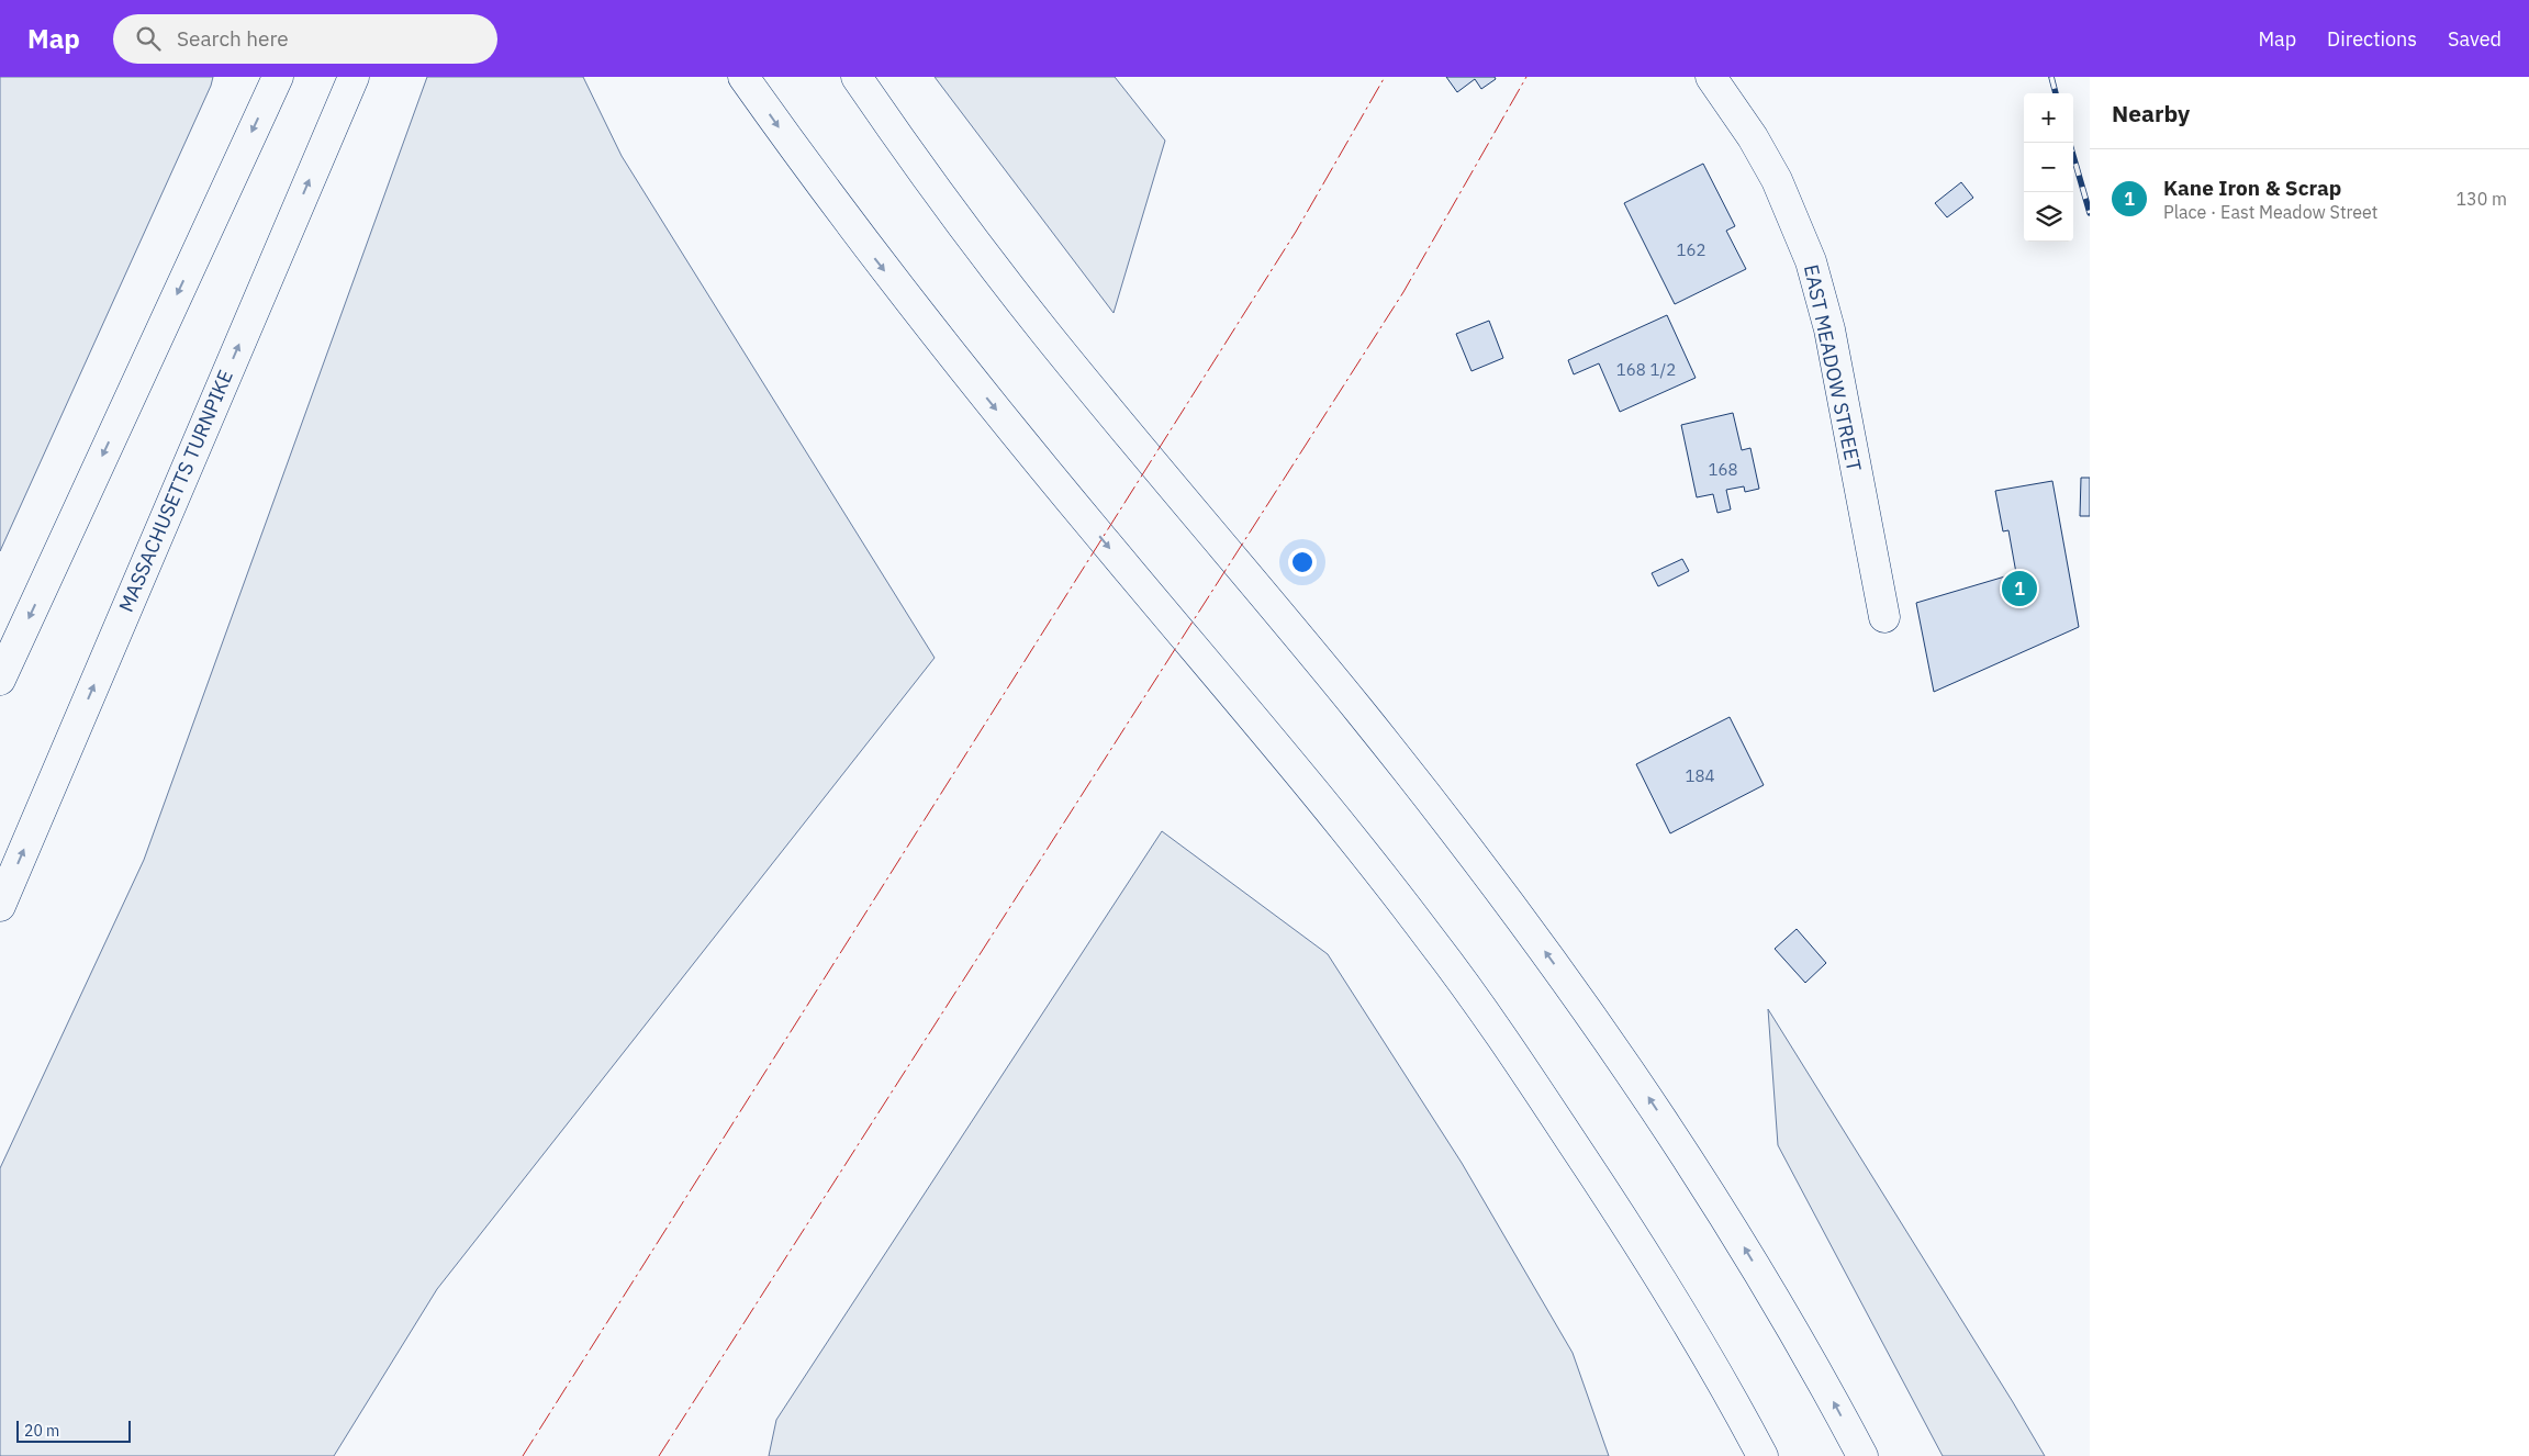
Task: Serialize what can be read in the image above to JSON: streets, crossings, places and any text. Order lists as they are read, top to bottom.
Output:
{
  "streets": {
    "main road": ["EAST MEADOW STREET", "MASSACHUSETTS TURNPIKE"]
  },
  "house_numbers": [
    "162",
    "168 1/2",
    "168",
    "184"
  ],
  "scale_bar": "20 m",
  "page": {
    "header": "Map",
    "search": "Search here",
    "nav": ["Map", "Directions", "Saved"],
    "heading": "Nearby",
    "map_buttons": ["+", "−"],
    "list": [
      {
        "mark": "1",
        "name": "Kane Iron & Scrap",
        "note": "Place · East Meadow Street",
        "value": "130 m"
      }
    ],
    "pins": "1",
    "scale": "20 m"
  }
}
